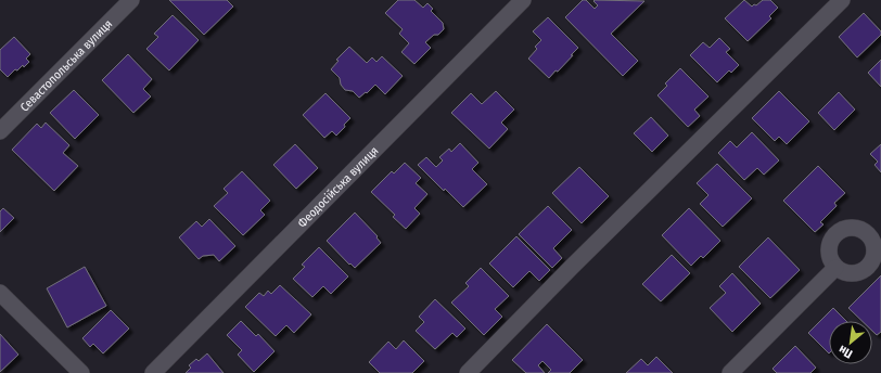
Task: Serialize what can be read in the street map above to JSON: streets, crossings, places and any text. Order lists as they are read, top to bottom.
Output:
{
  "streets": {
    "street": ["Севастопольська вулиця", "Феодосійська вулиця"]
  },
  "north": "bottom left"
}
